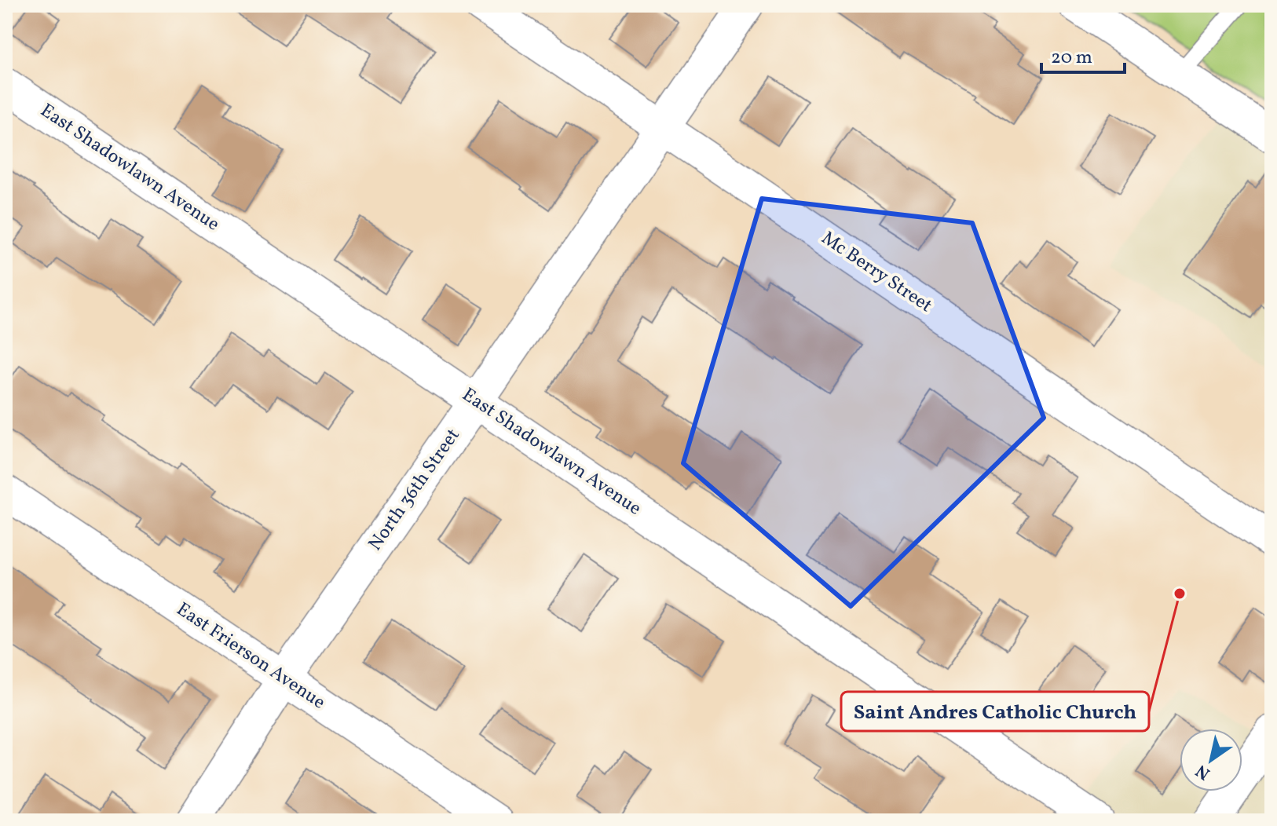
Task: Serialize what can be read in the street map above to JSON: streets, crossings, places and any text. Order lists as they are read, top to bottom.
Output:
{
  "streets": {
    "street": [
      "East Shadowlawn Avenue",
      "Mc Berry Street",
      "North 36th Street",
      "East Frierson Avenue"
    ]
  },
  "crossings": [
    ["East Shadowlawn Avenue", "North 36th Street"],
    ["Mc Berry Street", "North 36th Street"],
    ["North 36th Street", "East Frierson Avenue"]
  ],
  "places": ["Saint Andres Catholic Church"],
  "scale_bar": "20 m",
  "north": "bottom left"
}
